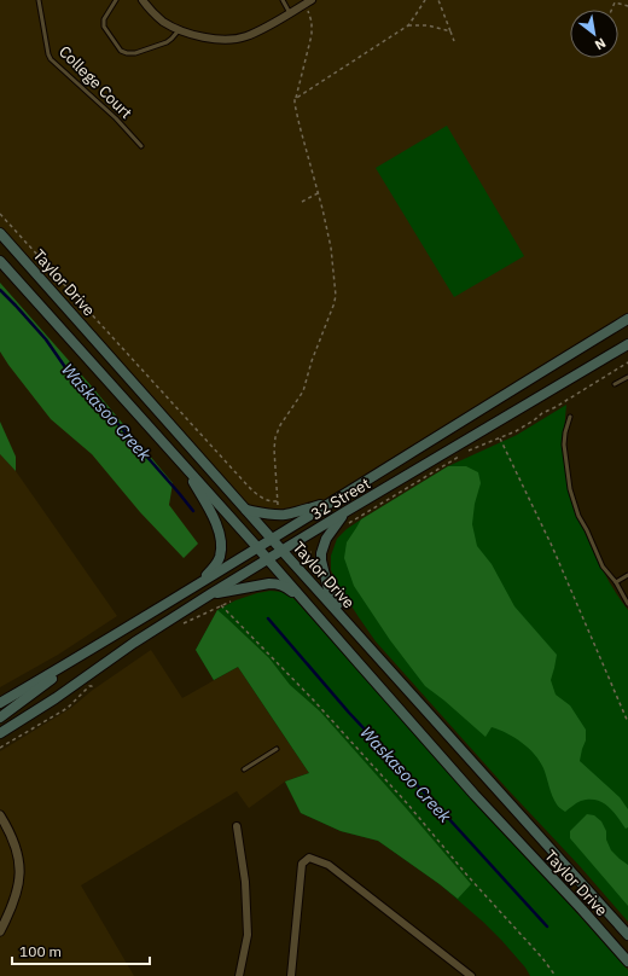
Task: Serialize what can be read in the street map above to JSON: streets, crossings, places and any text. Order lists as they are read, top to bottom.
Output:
{
  "streets": {
    "main road": ["Taylor Drive", "32 Street"],
    "lane": ["College Court"]
  },
  "crossings": [
    ["Taylor Drive", "32 Street"]
  ],
  "water": ["Waskasoo Creek"],
  "scale_bar": "100 m",
  "north": "bottom right"
}
